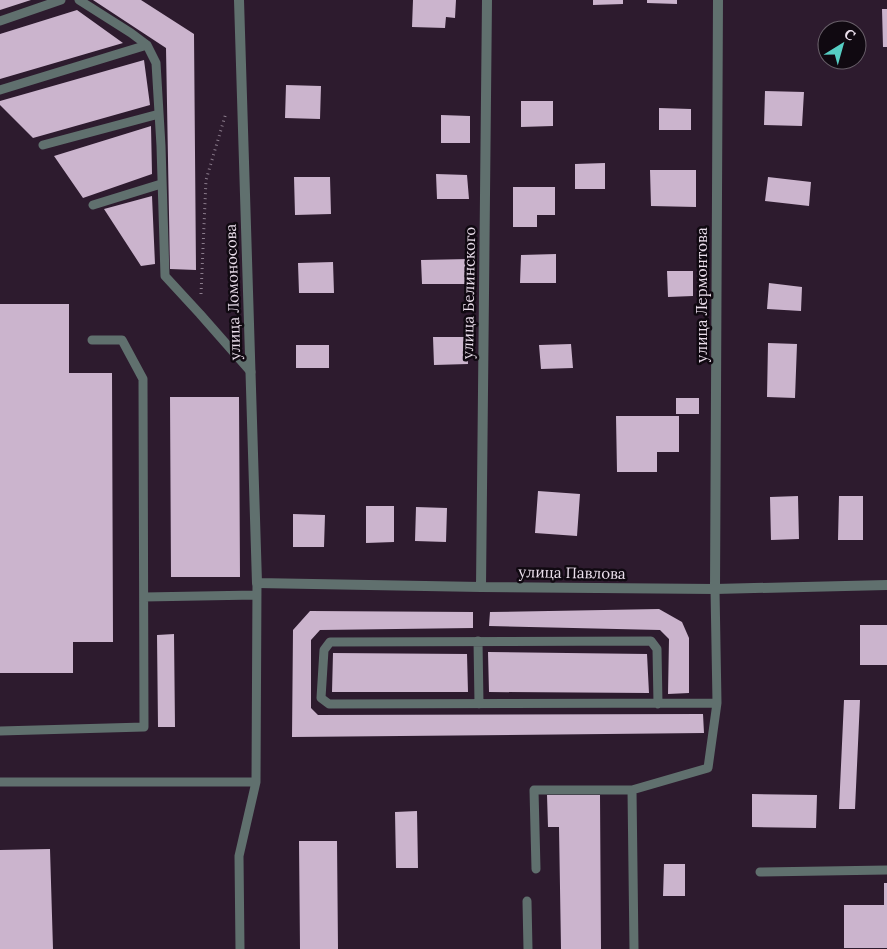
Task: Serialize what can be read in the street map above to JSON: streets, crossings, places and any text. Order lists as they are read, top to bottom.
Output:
{
  "streets": {
    "street": [
      "улица Ломоносова",
      "улица Белинского",
      "улица Лермонтова",
      "улица Павлова"
    ]
  },
  "crossings": [
    ["улица Ломоносова", "улица Павлова"],
    ["улица Белинского", "улица Павлова"],
    ["улица Лермонтова", "улица Павлова"]
  ],
  "north": "top right"
}
